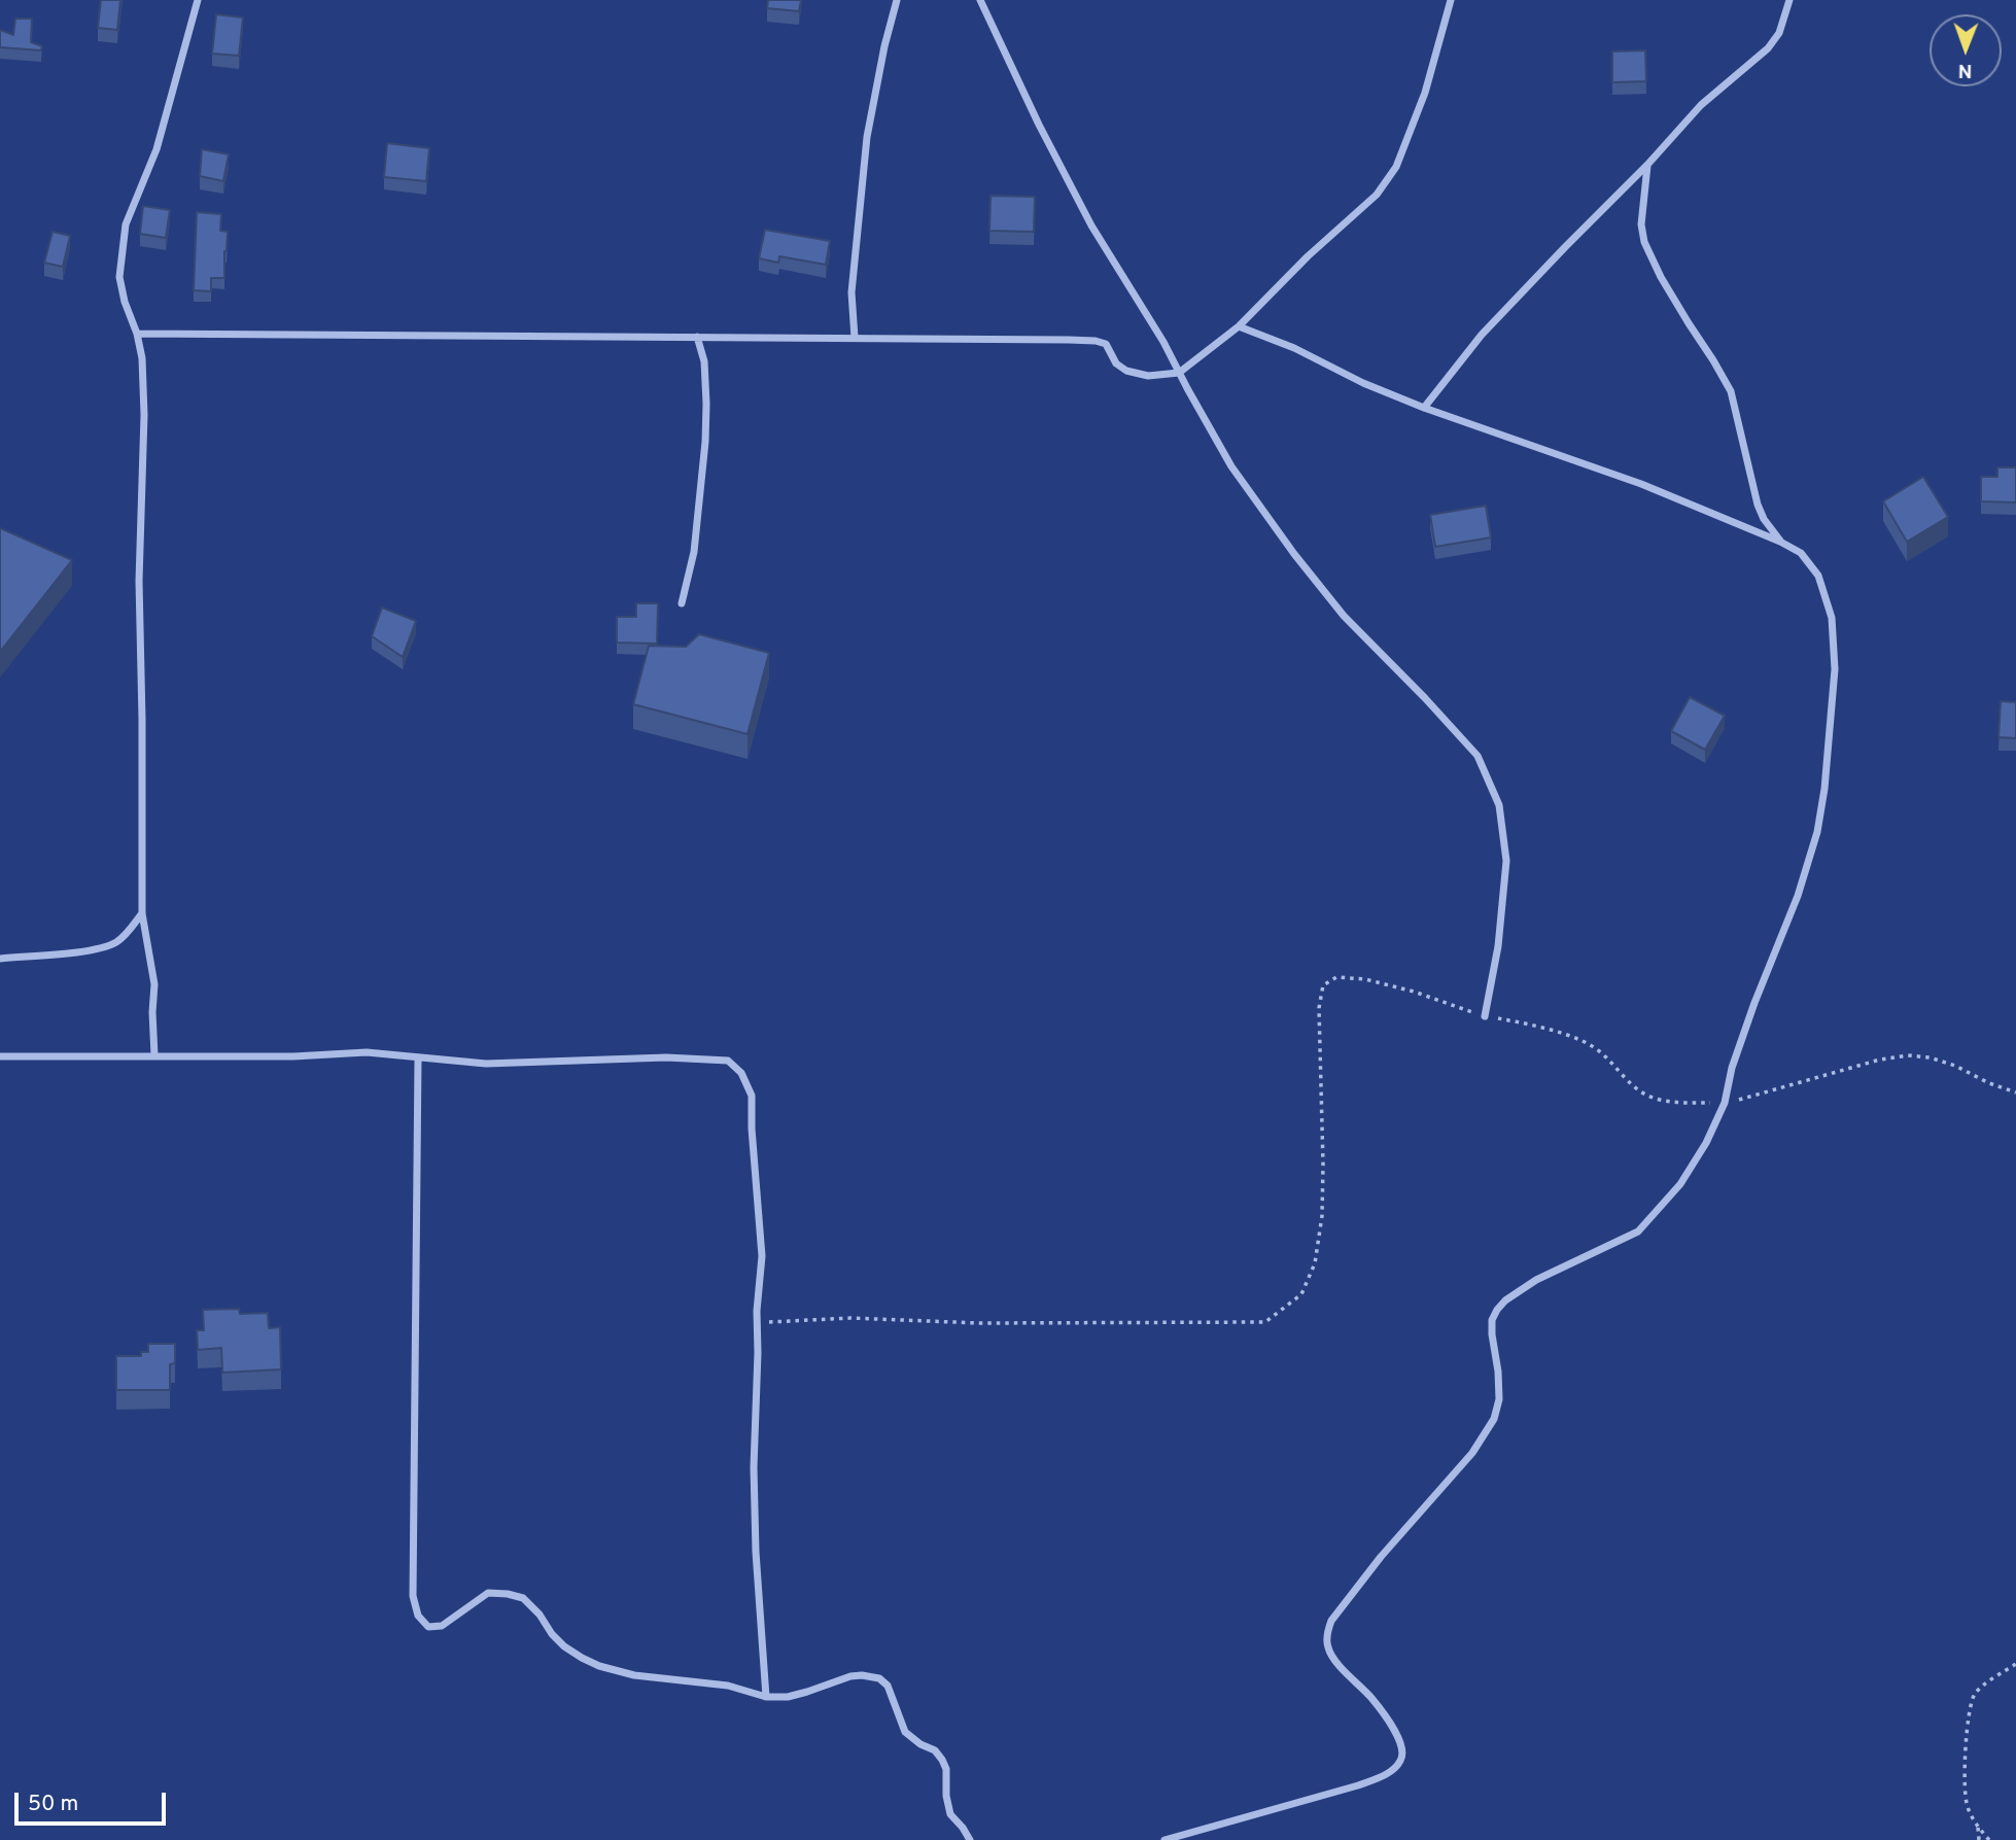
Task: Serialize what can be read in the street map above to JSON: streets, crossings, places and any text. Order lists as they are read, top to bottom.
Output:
{
  "scale_bar": "50 m",
  "north": "bottom"
}
